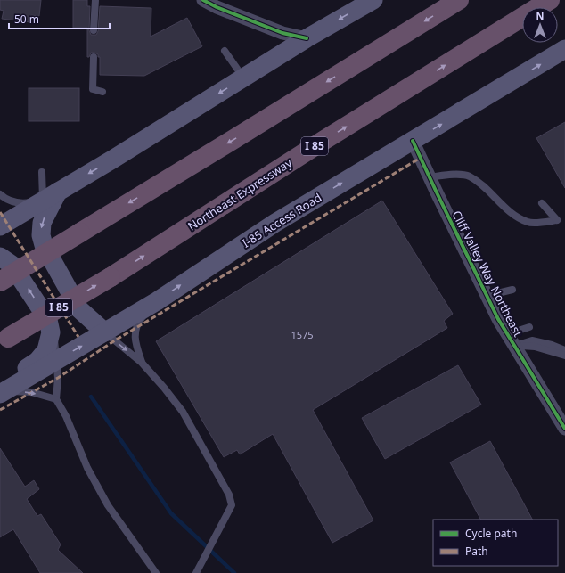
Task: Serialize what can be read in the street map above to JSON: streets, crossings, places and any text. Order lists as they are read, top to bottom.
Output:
{
  "streets": {
    "highway": ["I 85", "Northeast Expressway"],
    "main road": ["I-85 Access Road"],
    "street": ["Cliff Valley Way Northeast"]
  },
  "crossings": [
    ["I-85 Access Road", "Cliff Valley Way Northeast"]
  ],
  "house_numbers": ["1575"],
  "legend": ["Cycle path", "Path"],
  "scale_bar": "50 m",
  "north": "top"
}
